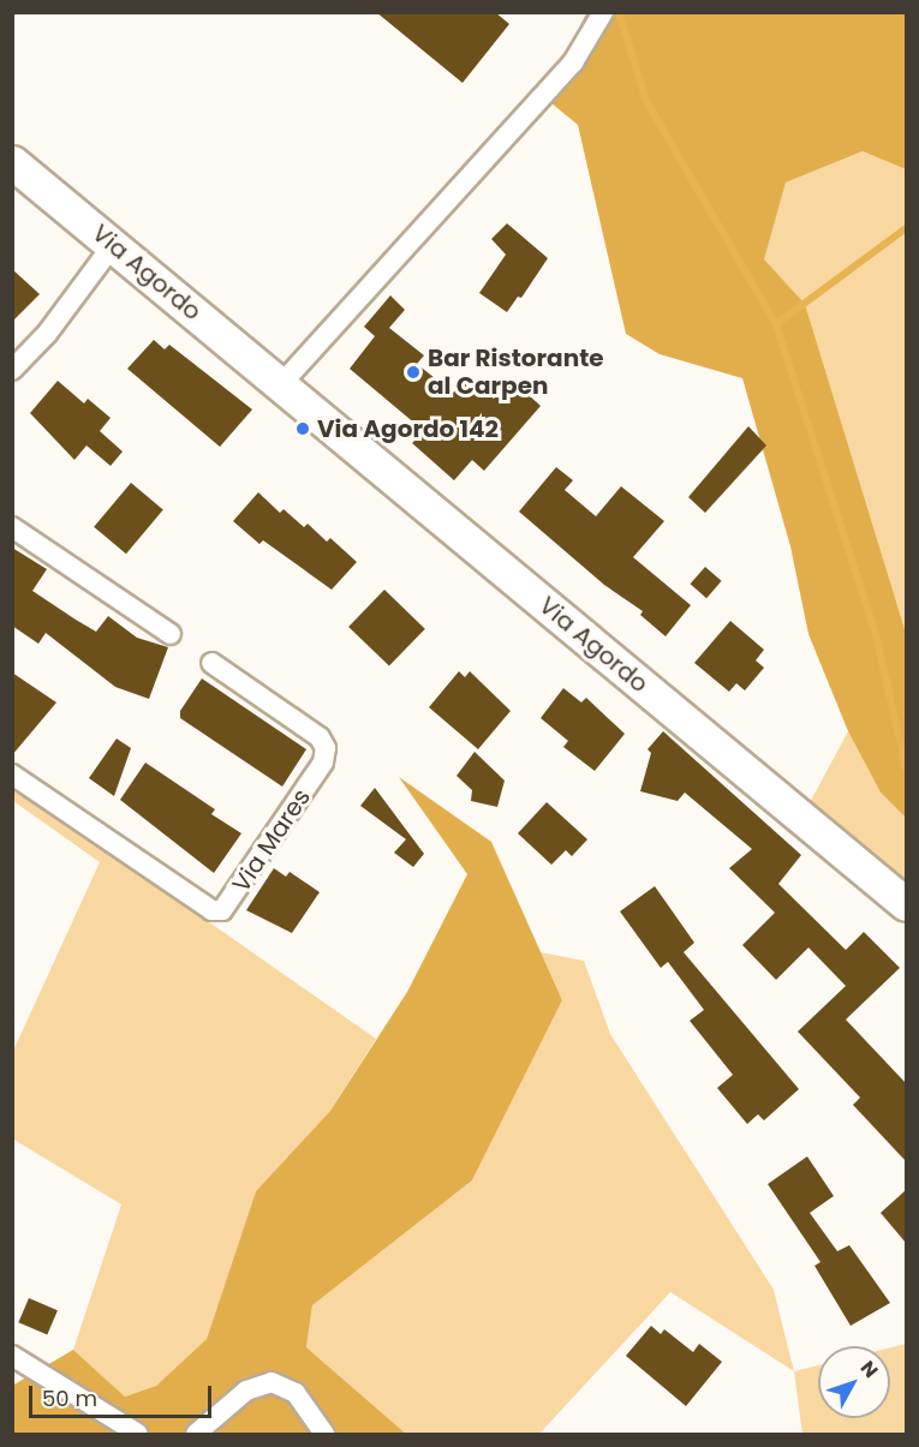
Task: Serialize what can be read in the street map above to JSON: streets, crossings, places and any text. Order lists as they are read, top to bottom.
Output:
{
  "streets": {
    "main road": ["Via Agordo"],
    "street": ["Via Mares"]
  },
  "places": ["Bar Ristorante al Carpen", "Via Agordo 142"],
  "scale_bar": "50 m",
  "north": "top right"
}
